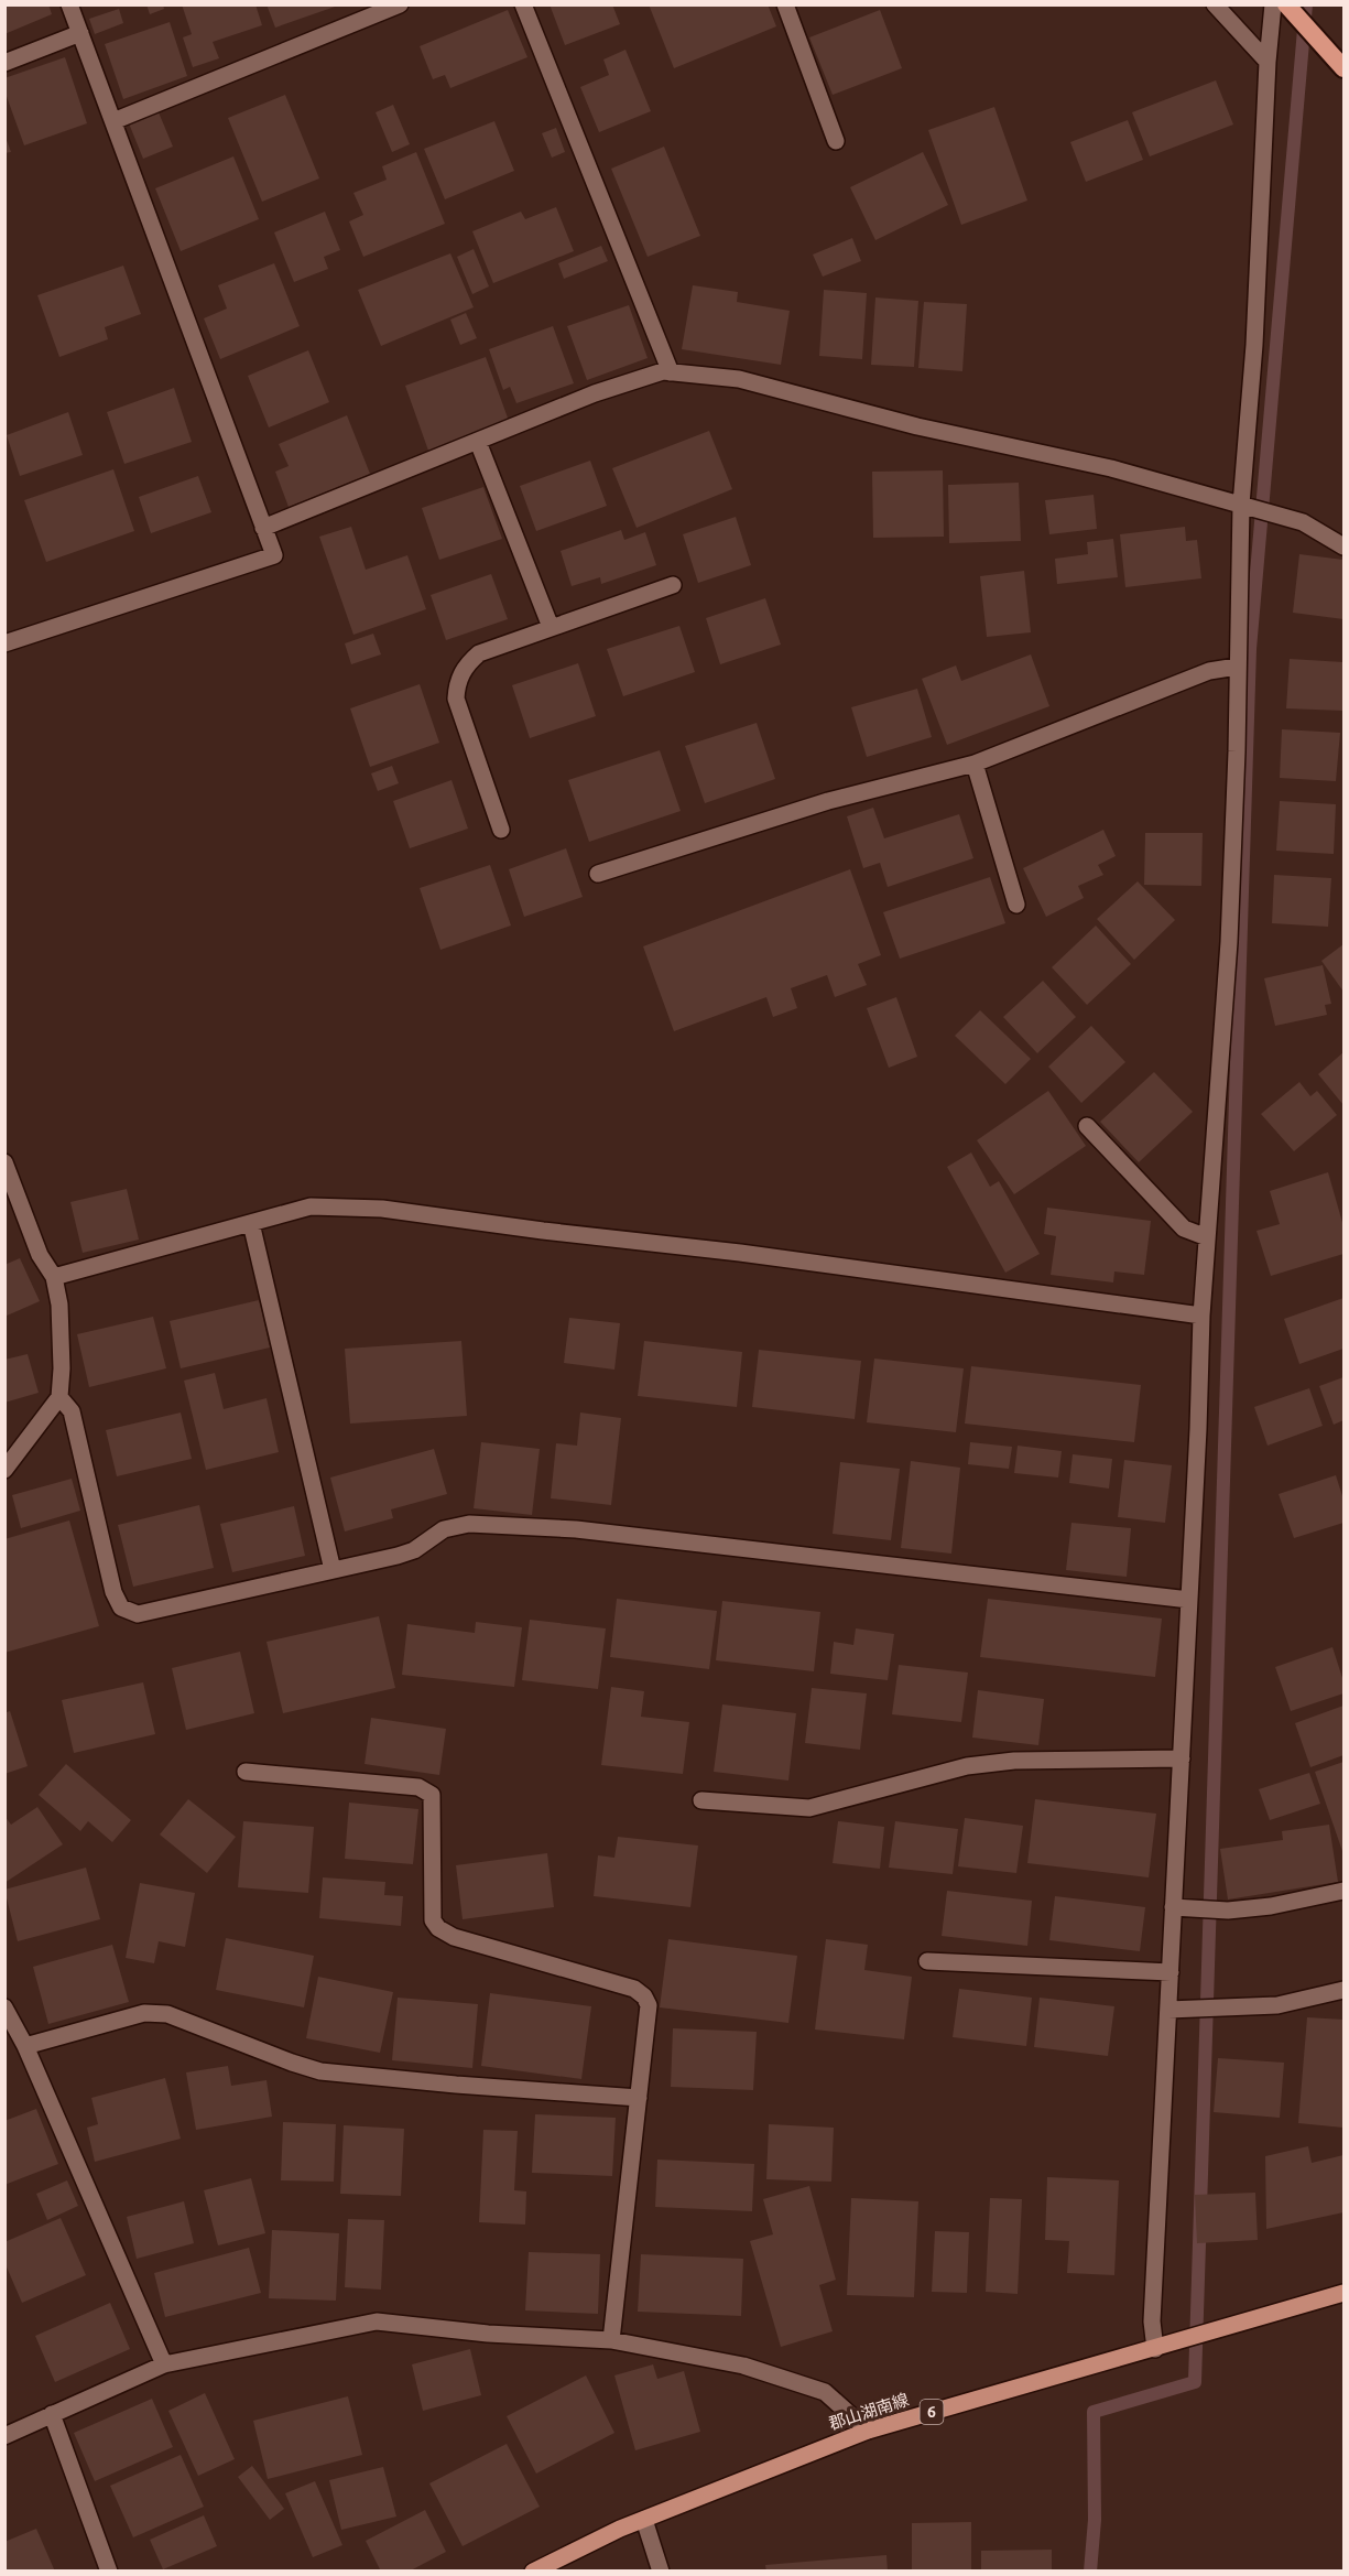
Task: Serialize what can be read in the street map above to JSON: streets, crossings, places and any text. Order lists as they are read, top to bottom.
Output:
{
  "streets": {
    "main road": ["郡山湖南線", "6"]
  }
}
